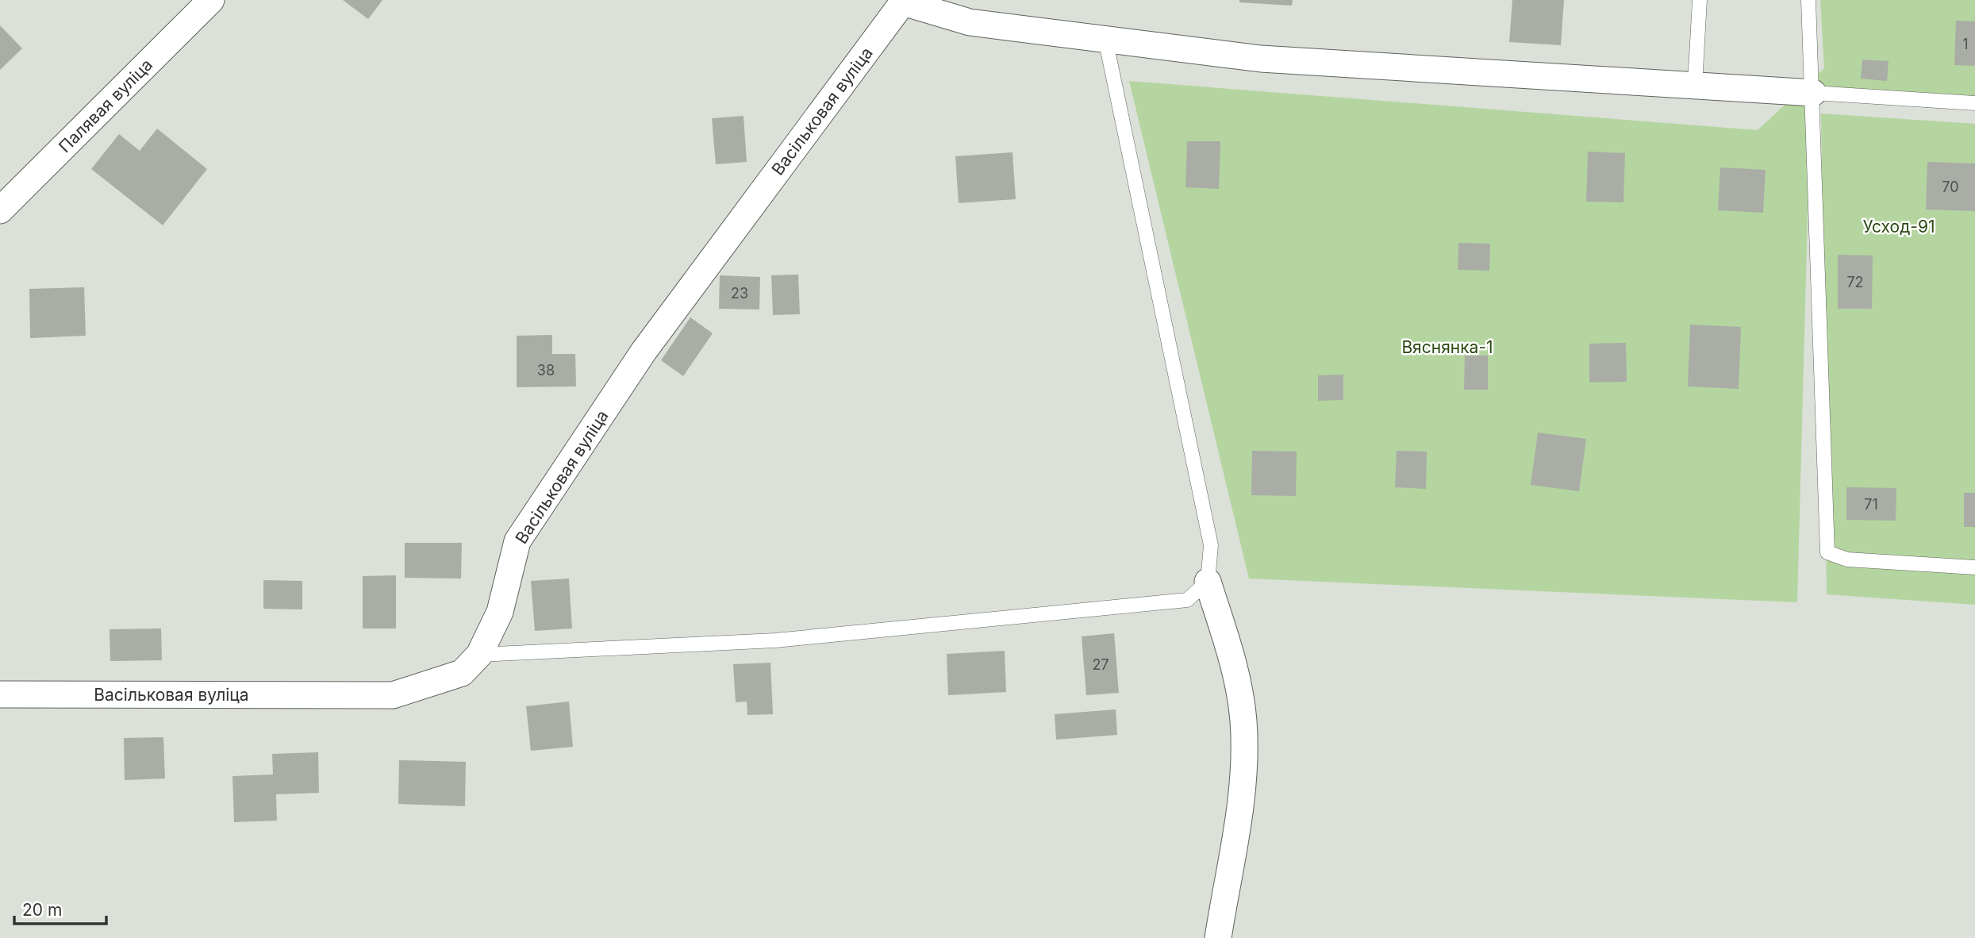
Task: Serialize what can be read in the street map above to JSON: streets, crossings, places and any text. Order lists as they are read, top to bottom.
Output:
{
  "streets": {
    "street": ["Палявая вуліца", "Васільковая вуліца"]
  },
  "parks": ["Усход-91", "Вяснянка-1"],
  "house_numbers": [
    "1",
    "70",
    "72",
    "23",
    "38",
    "71",
    "27"
  ],
  "scale_bar": "20 m"
}
